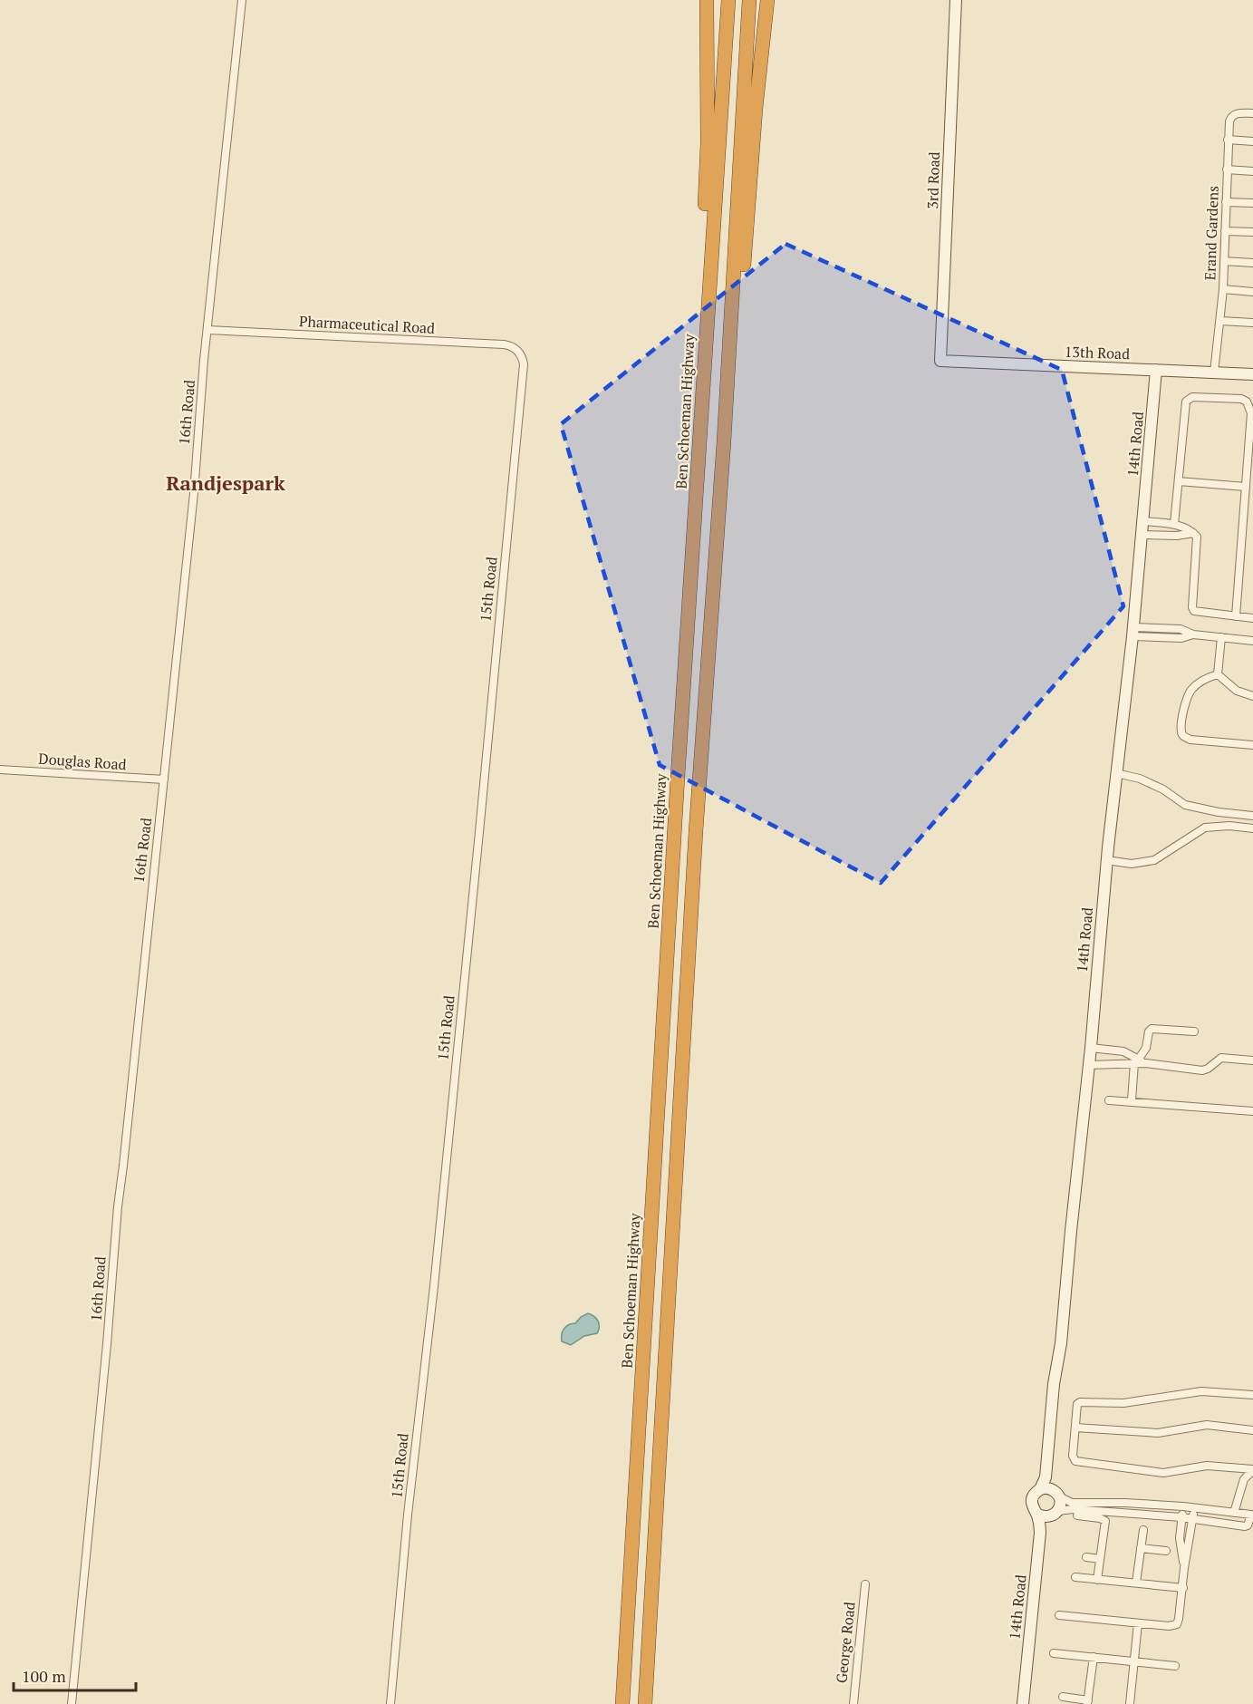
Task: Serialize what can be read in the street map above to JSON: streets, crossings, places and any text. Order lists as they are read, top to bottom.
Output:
{
  "streets": {
    "highway": ["Ben Schoeman Highway"],
    "street": [
      "3rd Road",
      "Erand Gardens",
      "Pharmaceutical Road",
      "13th Road",
      "16th Road",
      "14th Road",
      "15th Road",
      "Douglas Road",
      "George Road"
    ]
  },
  "crossings": [
    ["3rd Road", "13th Road"],
    ["Erand Gardens", "13th Road"],
    ["Pharmaceutical Road", "16th Road"],
    ["Pharmaceutical Road", "15th Road"],
    ["13th Road", "14th Road"],
    ["16th Road", "Douglas Road"]
  ],
  "districts": ["Randjespark"],
  "scale_bar": "100 m"
}
